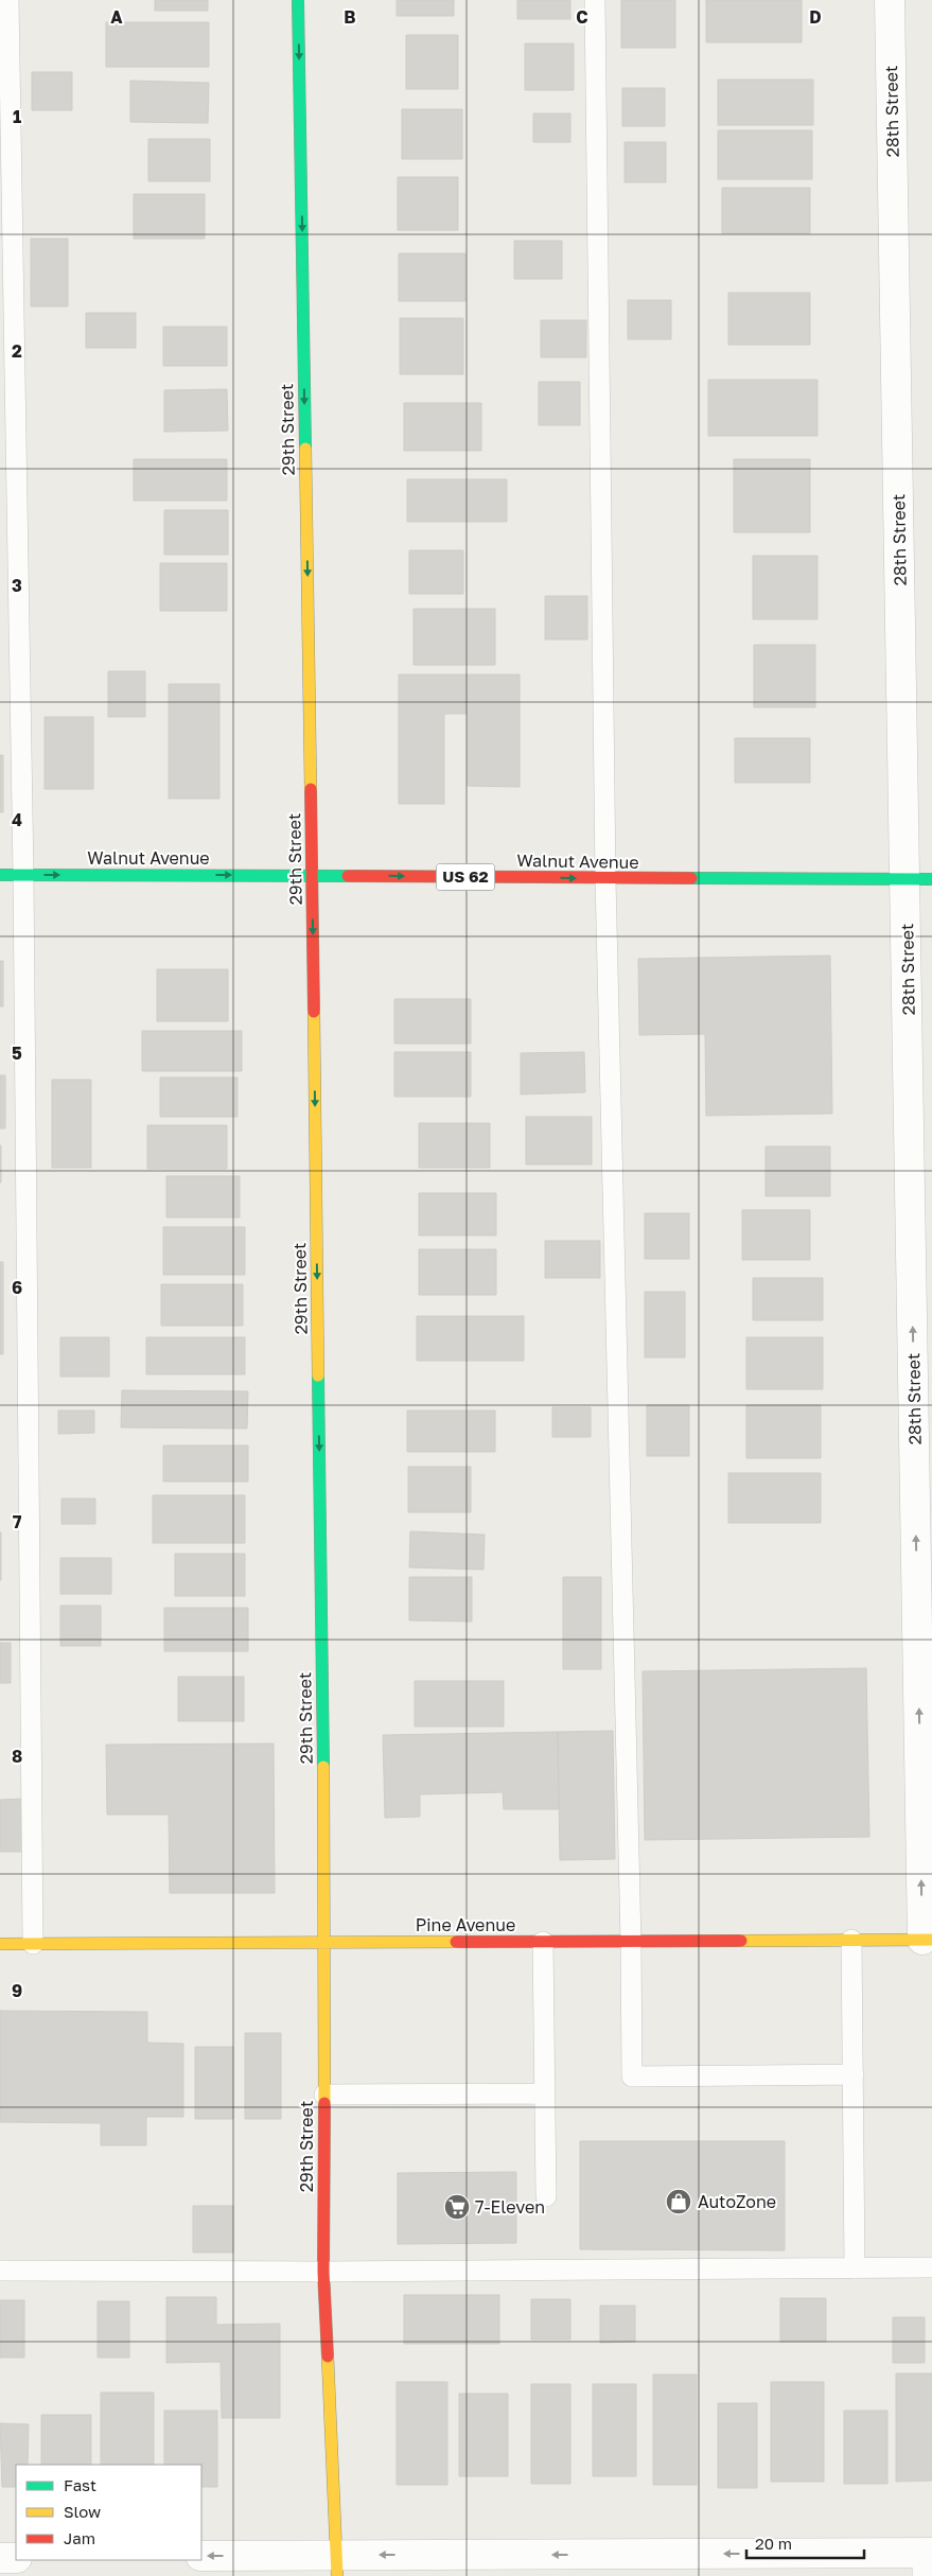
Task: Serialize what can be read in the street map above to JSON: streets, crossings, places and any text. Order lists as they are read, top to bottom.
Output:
{
  "streets": {
    "street": [
      "28th Street",
      "29th Street",
      "Walnut Avenue",
      "US 62",
      "Pine Avenue"
    ]
  },
  "crossings": [
    ["28th Street", "Walnut Avenue"],
    ["28th Street", "Pine Avenue"],
    ["29th Street", "Walnut Avenue"],
    ["29th Street", "Pine Avenue"]
  ],
  "one_way": ["28th Street", "29th Street", "Walnut Avenue"],
  "places": {
    "shop": ["AutoZone"],
    "supermarket": ["7-Eleven"]
  },
  "legend": ["Fast", "Slow", "Jam"],
  "scale_bar": "20 m",
  "grid": {
    "columns": [
      "A",
      "B",
      "C",
      "D"
    ],
    "rows": [
      "1",
      "2",
      "3",
      "4",
      "5",
      "6",
      "7",
      "8",
      "9"
    ]
  }
}
